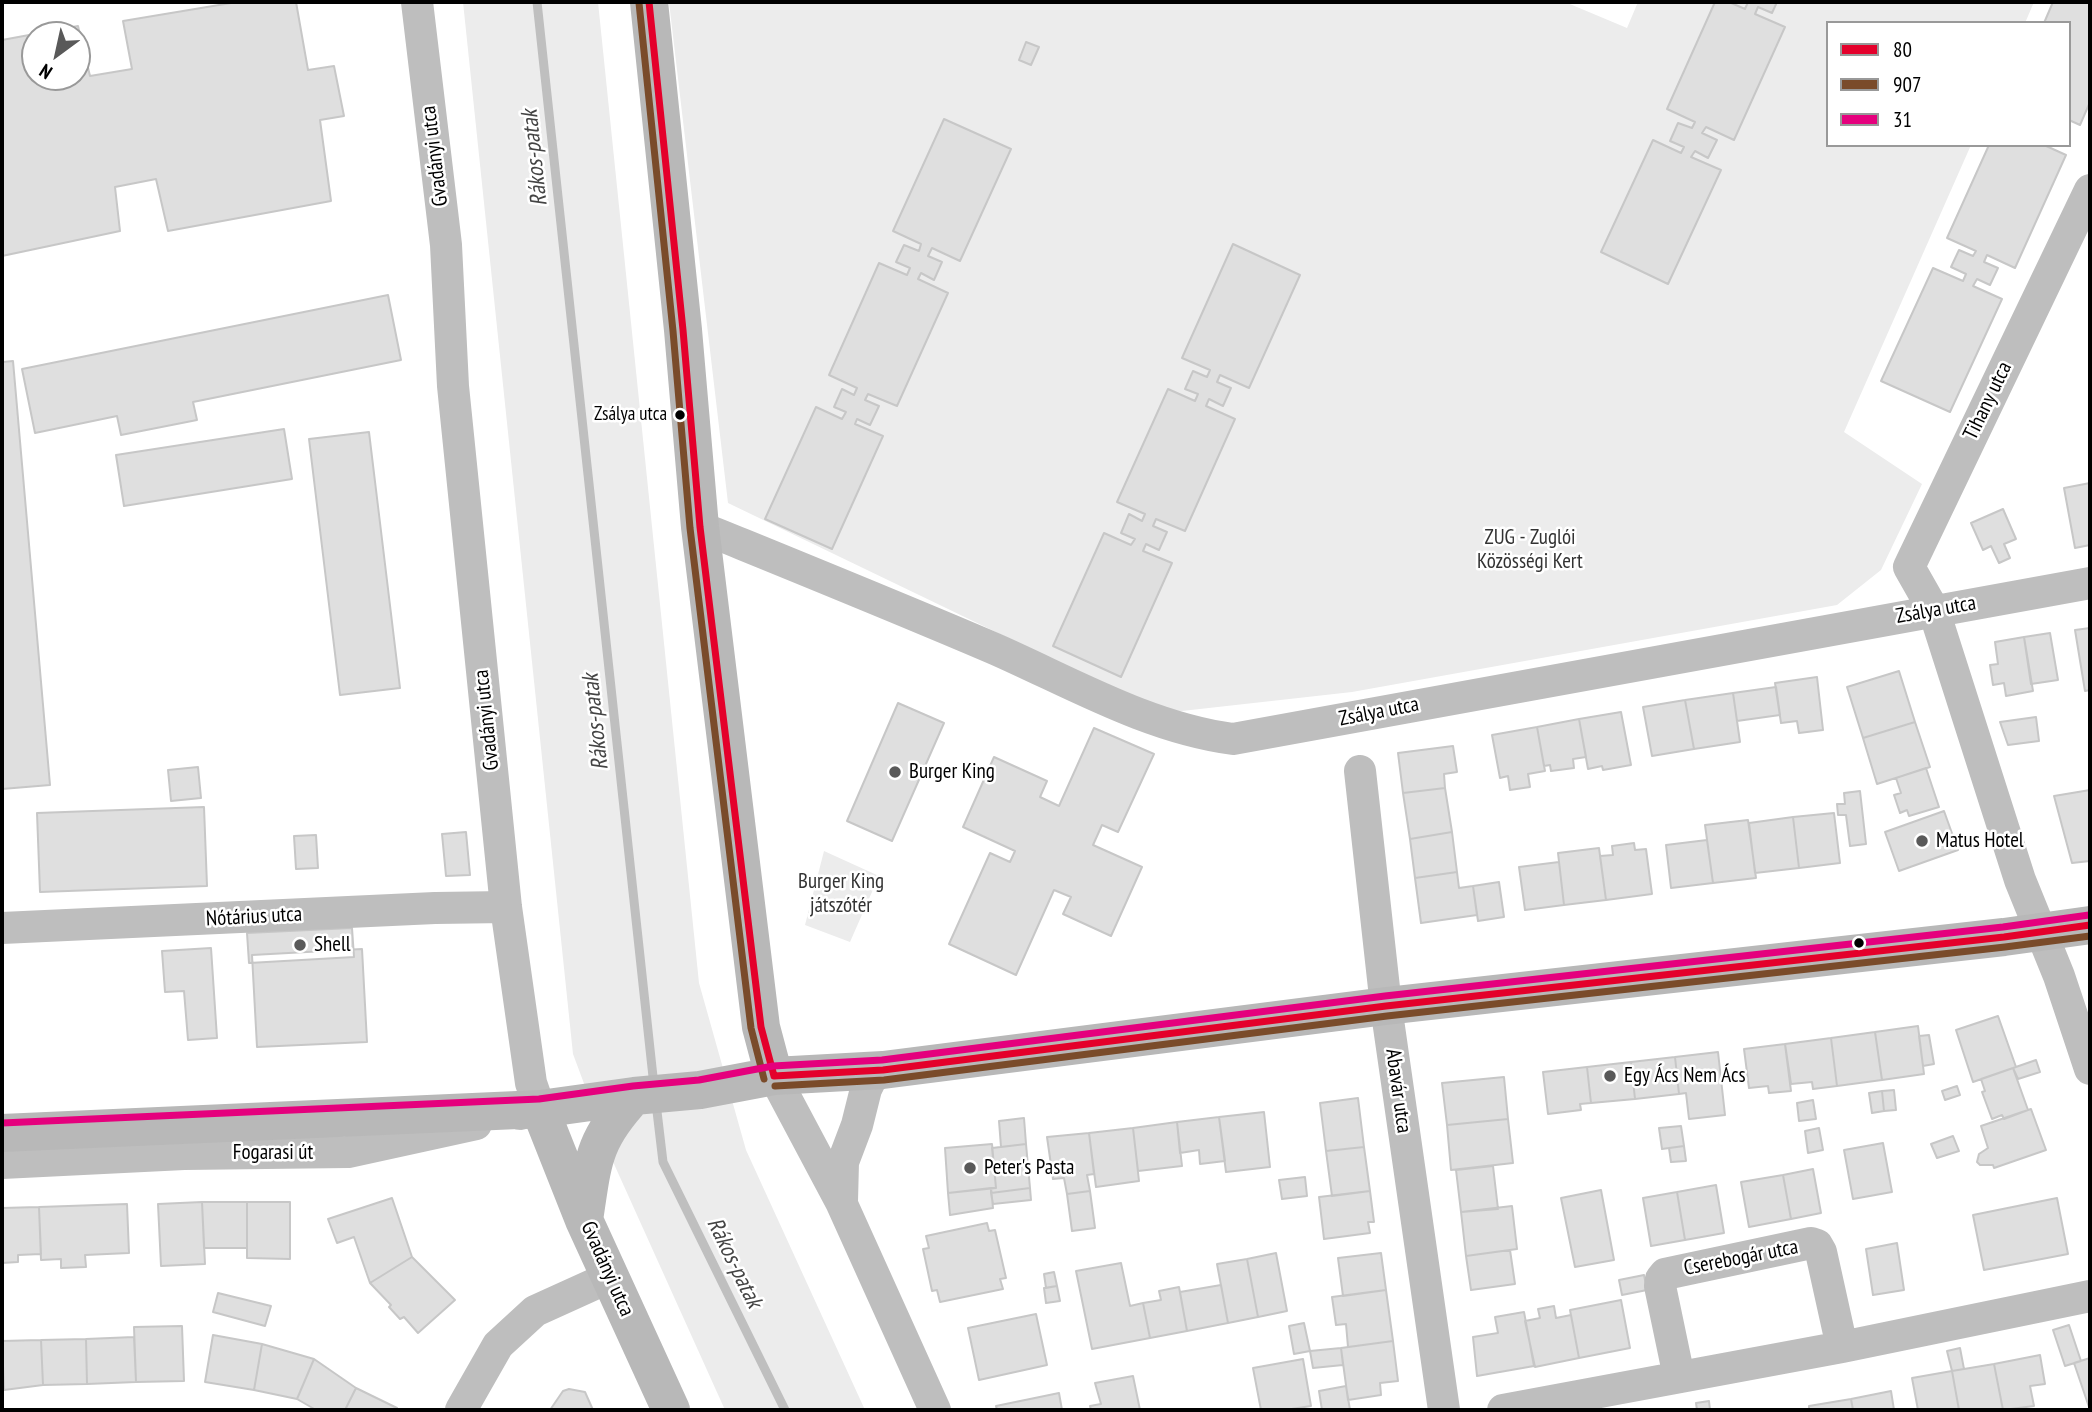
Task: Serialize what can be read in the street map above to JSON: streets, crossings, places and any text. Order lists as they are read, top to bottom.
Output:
{
  "streets": {
    "main road": ["Gvadányi utca", "Fogarasi út"],
    "street": [
      "Tihany utca",
      "Zsálya utca",
      "Nótárius utca",
      "Abavár utca",
      "Cserebogár utca"
    ]
  },
  "crossings": [
    ["Gvadányi utca", "Nótárius utca"],
    ["Gvadányi utca", "Fogarasi út"],
    ["Tihany utca", "Zsálya utca"],
    ["Abavár utca", "Fogarasi út"]
  ],
  "water": ["Rákos-patak"],
  "parks": ["ZUG - Zuglói Közösségi Kert", "Burger King játszótér"],
  "places": [
    "Zsálya utca",
    "Burger King",
    "Matus Hotel",
    "Shell",
    "Egy Ács Nem Ács",
    "Peter's Pasta"
  ],
  "lines": ["transit line 80", "transit line 907", "transit line 31"],
  "legend": ["80", "907", "31"],
  "north": "bottom left"
}
